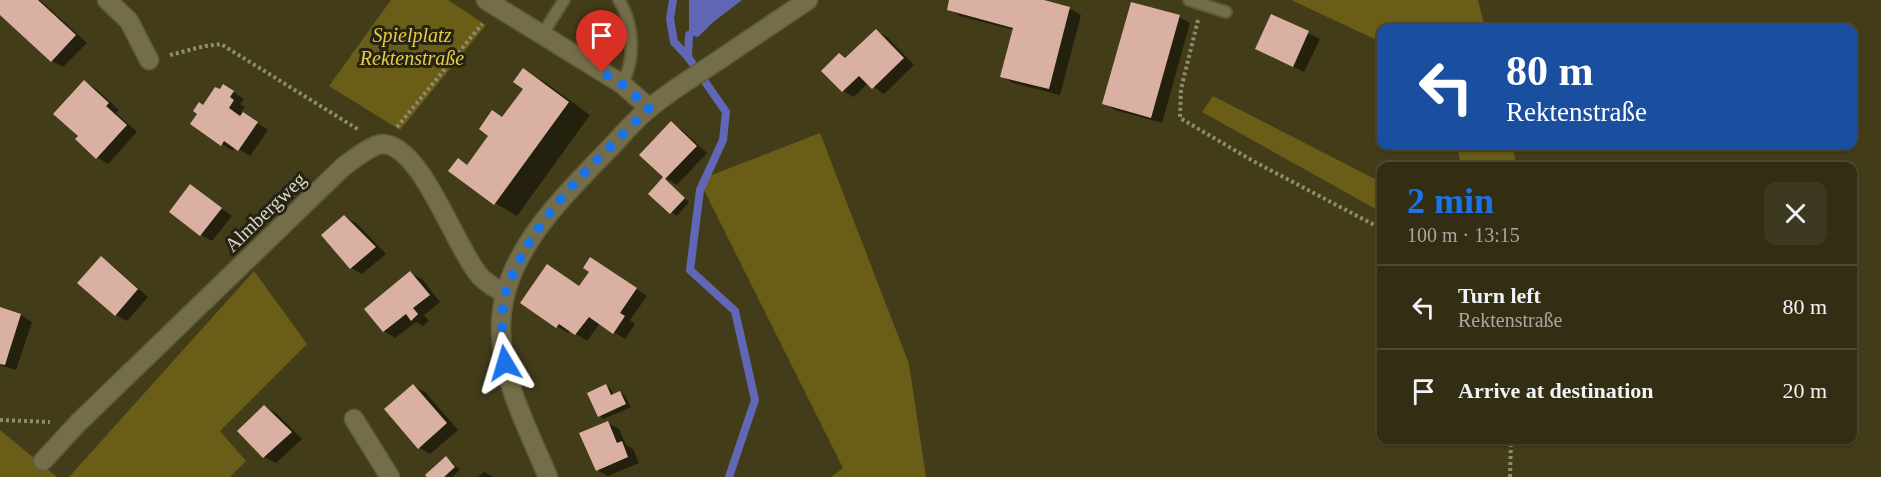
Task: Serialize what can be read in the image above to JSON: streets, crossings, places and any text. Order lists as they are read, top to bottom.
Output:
{
  "streets": {
    "street": ["Almbergweg"]
  },
  "parks": ["Spielplatz Rektenstraße"],
  "page": {
    "turn": ["80 m", "Rektenstraße"],
    "heading": ["2 min", "100 m · 13:15"],
    "list": [
      {
        "name": "Turn left",
        "note": "Rektenstraße",
        "value": "80 m"
      },
      {
        "name": "Arrive at destination",
        "value": "20 m"
      }
    ]
  }
}
